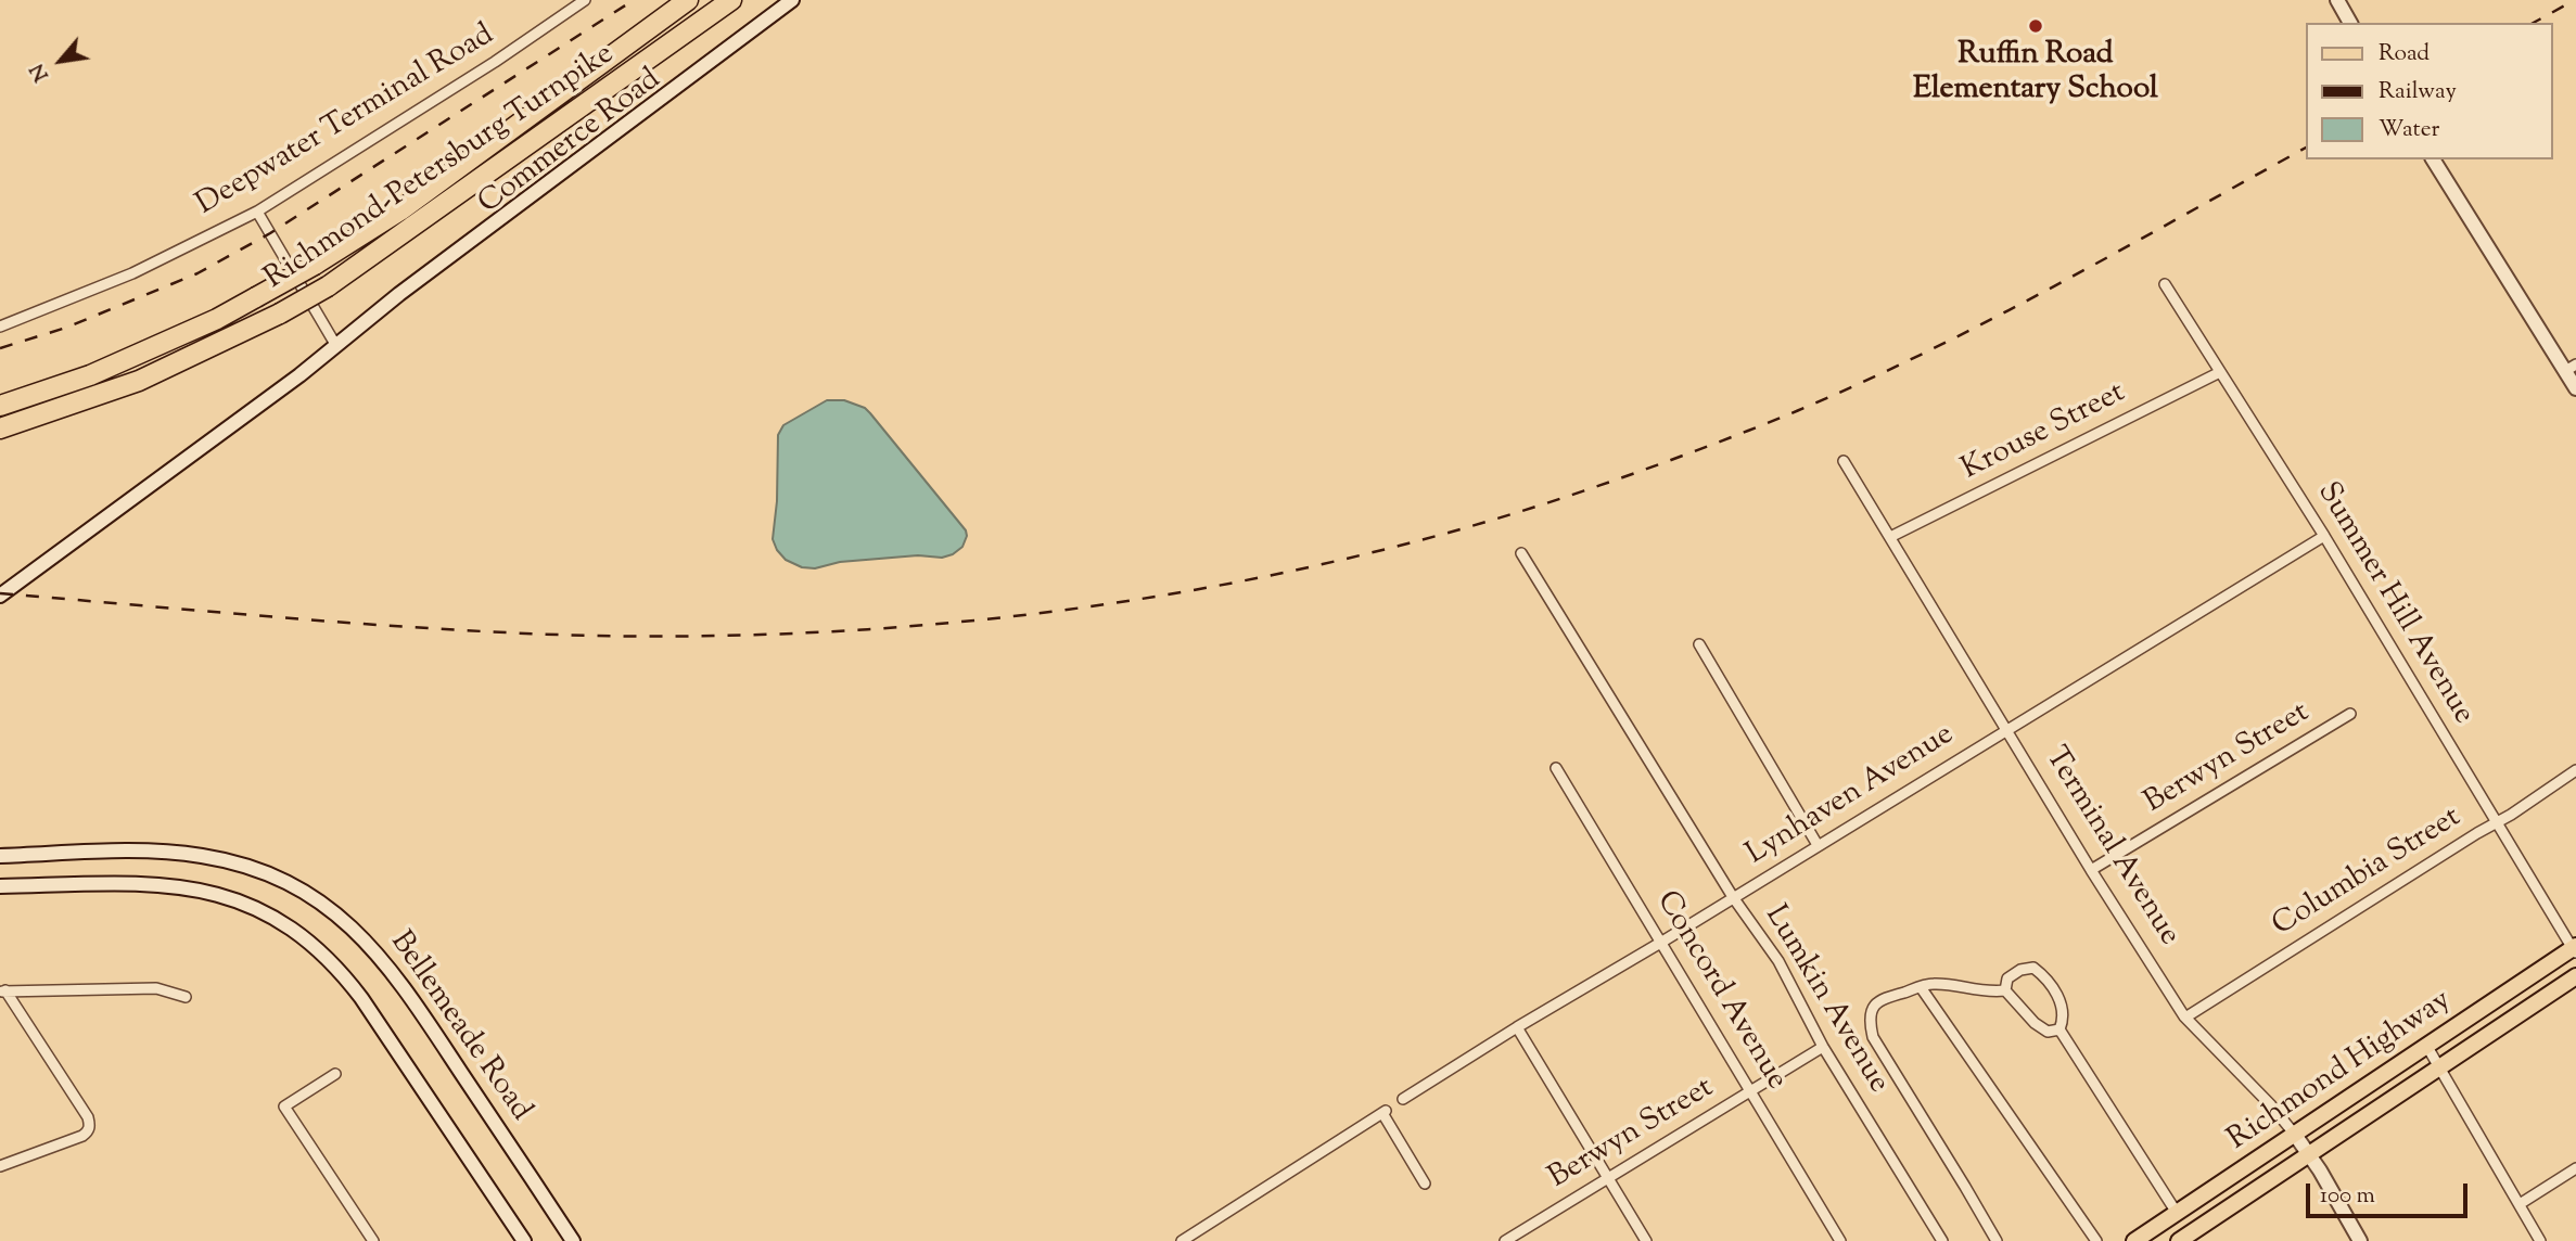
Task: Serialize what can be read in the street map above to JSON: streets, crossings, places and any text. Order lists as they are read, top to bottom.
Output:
{
  "streets": {
    "highway": ["Richmond-Petersburg Turnpike"],
    "main road": [
      "Commerce Road",
      "Terminal Avenue",
      "Bellemeade Road",
      "Richmond Highway"
    ],
    "street": [
      "Deepwater Terminal Road",
      "Krouse Street",
      "Summer Hill Avenue",
      "Berwyn Street",
      "Lynhaven Avenue",
      "Columbia Street",
      "Concord Avenue",
      "Lumkin Avenue"
    ]
  },
  "crossings": [
    ["Krouse Street", "Summer Hill Avenue"],
    ["Krouse Street", "Terminal Avenue"],
    ["Summer Hill Avenue", "Lynhaven Avenue"],
    ["Summer Hill Avenue", "Columbia Street"],
    ["Summer Hill Avenue", "Richmond Highway"],
    ["Berwyn Street", "Terminal Avenue"],
    ["Berwyn Street", "Concord Avenue"],
    ["Berwyn Street", "Lumkin Avenue"],
    ["Lynhaven Avenue", "Terminal Avenue"],
    ["Lynhaven Avenue", "Concord Avenue"],
    ["Lynhaven Avenue", "Lumkin Avenue"],
    ["Terminal Avenue", "Columbia Street"],
    ["Terminal Avenue", "Richmond Highway"]
  ],
  "places": ["Ruffin Road Elementary School"],
  "legend": ["Road", "Railway", "Water"],
  "scale_bar": "100 m",
  "north": "bottom left"
}
